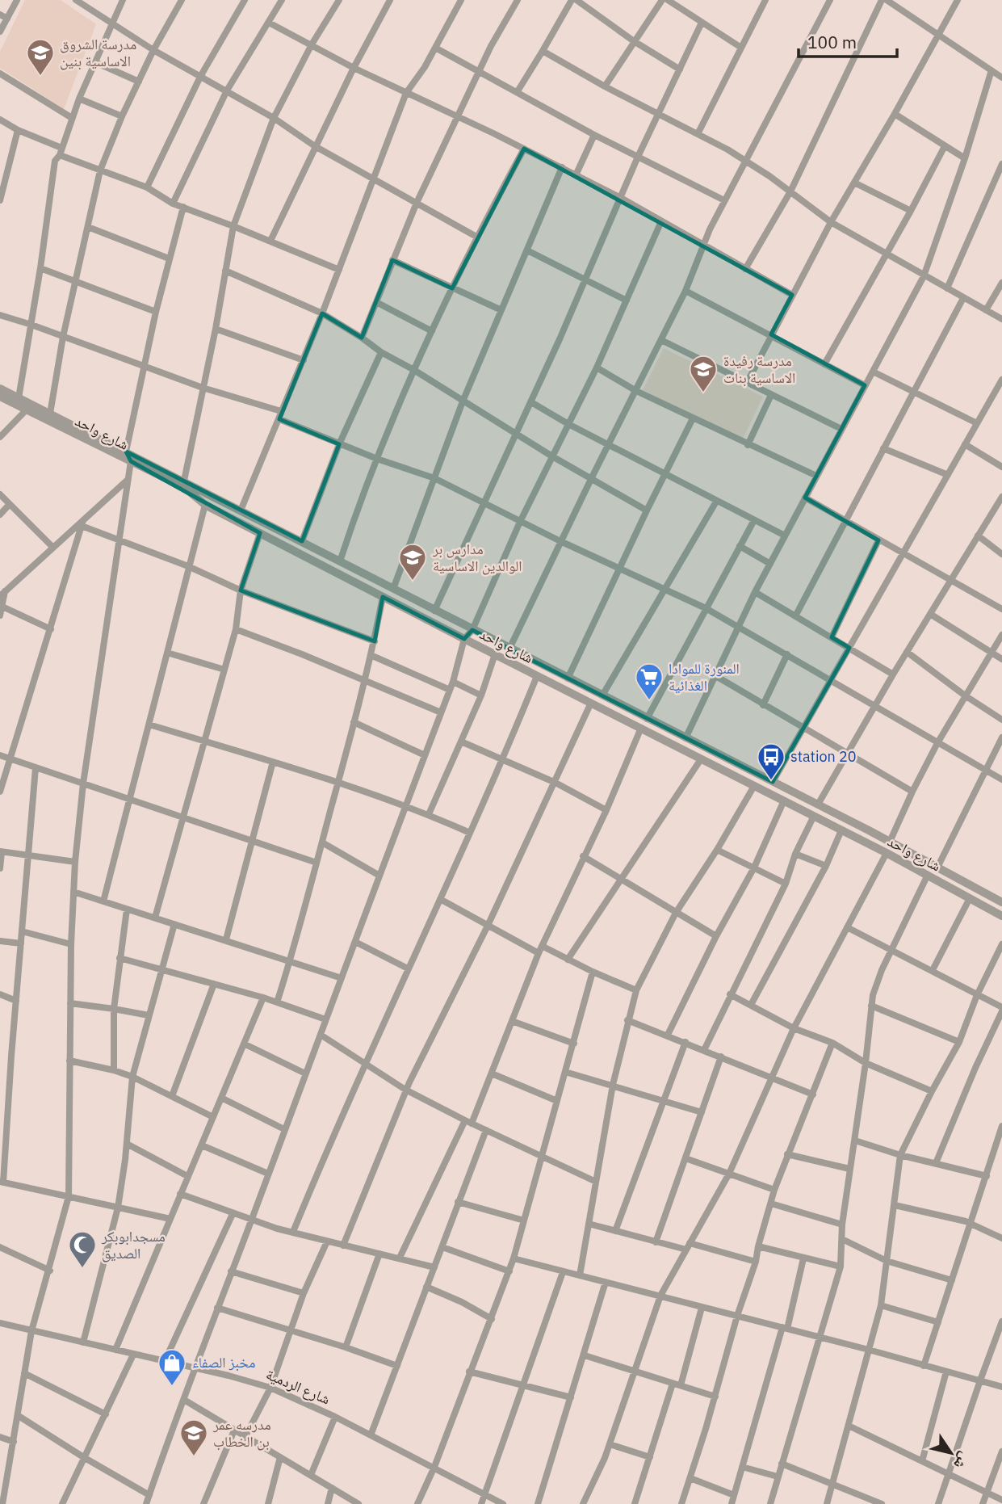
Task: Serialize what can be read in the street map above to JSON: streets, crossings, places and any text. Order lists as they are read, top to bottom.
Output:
{
  "streets": {
    "street": ["شارع واحد", "شارع الردمية"]
  },
  "places": {
    "school or university": [
      "مدرسة الشروق الاساسية بنين",
      "مدرسة رفيدة الاساسية بنات",
      "مدارس بر الوالدين الاساسية",
      "مدرسه عمر بن الخطاب"
    ],
    "supermarket": ["المنورة للموادا الغذائية"],
    "bus stop": ["station 20"],
    "mosque": ["مسجدابوبكر الصديق"],
    "shop": ["مخبز الصفاء"]
  },
  "scale_bar": "100 m",
  "north": "bottom right"
}
